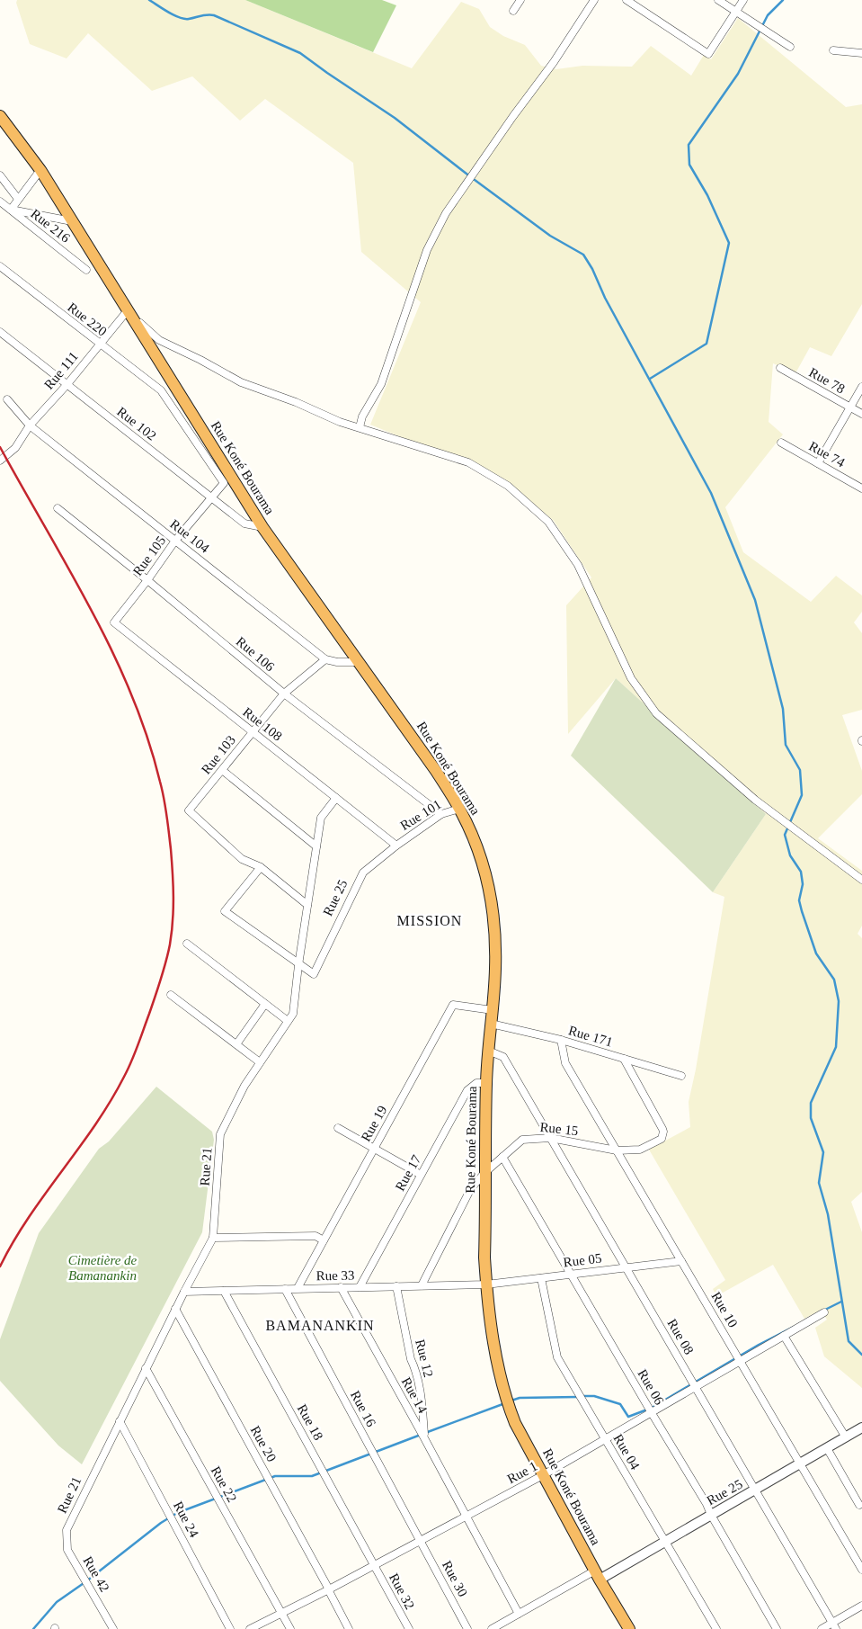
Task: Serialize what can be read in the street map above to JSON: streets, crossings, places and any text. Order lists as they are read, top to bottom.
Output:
{
  "streets": {
    "highway": ["Rue Koné Bourama"],
    "street": [
      "Rue 216",
      "Rue 220",
      "Rue 111",
      "Rue 78",
      "Rue 102",
      "Rue 74",
      "Rue 104",
      "Rue 105",
      "Rue 106",
      "Rue 108",
      "Rue 103",
      "Rue 101",
      "Rue 25",
      "Rue 171",
      "Rue 19",
      "Rue 15",
      "Rue 21",
      "Rue 17",
      "Rue 05",
      "Rue 33",
      "Rue 10",
      "Rue 08",
      "Rue 12",
      "Rue 06",
      "Rue 14",
      "Rue 16",
      "Rue 18",
      "Rue 20",
      "Rue 04",
      "Rue 1",
      "Rue 22",
      "Rue 24",
      "Rue 42",
      "Rue 30",
      "Rue 32"
    ]
  },
  "crossings": [
    ["Rue 220", "Rue 111"],
    ["Rue 220", "Rue 105"],
    ["Rue 111", "Rue 102"],
    ["Rue 111", "Rue Koné Bourama"],
    ["Rue 111", "Rue 104"],
    ["Rue 102", "Rue Koné Bourama"],
    ["Rue 102", "Rue 105"],
    ["Rue Koné Bourama", "Rue 104"],
    ["Rue Koné Bourama", "Rue 101"],
    ["Rue Koné Bourama", "Rue 25"],
    ["Rue Koné Bourama", "Rue 171"],
    ["Rue Koné Bourama", "Rue 19"],
    ["Rue Koné Bourama", "Rue 15"],
    ["Rue Koné Bourama", "Rue 17"],
    ["Rue Koné Bourama", "Rue 05"],
    ["Rue Koné Bourama", "Rue 33"],
    ["Rue Koné Bourama", "Rue 08"],
    ["Rue Koné Bourama", "Rue 1"],
    ["Rue 104", "Rue 105"],
    ["Rue 104", "Rue 103"],
    ["Rue 105", "Rue 106"],
    ["Rue 105", "Rue 108"],
    ["Rue 106", "Rue 103"],
    ["Rue 106", "Rue 101"],
    ["Rue 108", "Rue 103"],
    ["Rue 108", "Rue 101"],
    ["Rue 108", "Rue 25"],
    ["Rue 108", "Rue 21"],
    ["Rue 101", "Rue 25"],
    ["Rue 25", "Rue 21"],
    ["Rue 25", "Rue 10"],
    ["Rue 25", "Rue 08"],
    ["Rue 25", "Rue 06"],
    ["Rue 25", "Rue 04"],
    ["Rue 171", "Rue 15"],
    ["Rue 171", "Rue 10"],
    ["Rue 19", "Rue 33"],
    ["Rue 15", "Rue 33"],
    ["Rue 15", "Rue 10"],
    ["Rue 15", "Rue 08"],
    ["Rue 15", "Rue 06"],
    ["Rue 21", "Rue 33"],
    ["Rue 21", "Rue 20"],
    ["Rue 21", "Rue 22"],
    ["Rue 21", "Rue 24"],
    ["Rue 21", "Rue 42"],
    ["Rue 17", "Rue 33"],
    ["Rue 05", "Rue 33"],
    ["Rue 05", "Rue 10"],
    ["Rue 05", "Rue 08"],
    ["Rue 05", "Rue 06"],
    ["Rue 05", "Rue 04"],
    ["Rue 33", "Rue 12"],
    ["Rue 33", "Rue 14"],
    ["Rue 33", "Rue 16"],
    ["Rue 33", "Rue 18"],
    ["Rue 10", "Rue 1"],
    ["Rue 08", "Rue 1"],
    ["Rue 12", "Rue 14"],
    ["Rue 06", "Rue 1"],
    ["Rue 14", "Rue 1"],
    ["Rue 16", "Rue 1"],
    ["Rue 16", "Rue 30"],
    ["Rue 18", "Rue 1"],
    ["Rue 18", "Rue 32"],
    ["Rue 20", "Rue 1"],
    ["Rue 04", "Rue 1"],
    ["Rue 1", "Rue 22"],
    ["Rue 1", "Rue 30"],
    ["Rue 1", "Rue 32"]
  ],
  "districts": ["MISSION", "BAMANANKIN"],
  "parks": ["Cimetière de Bamanankin"]
}
